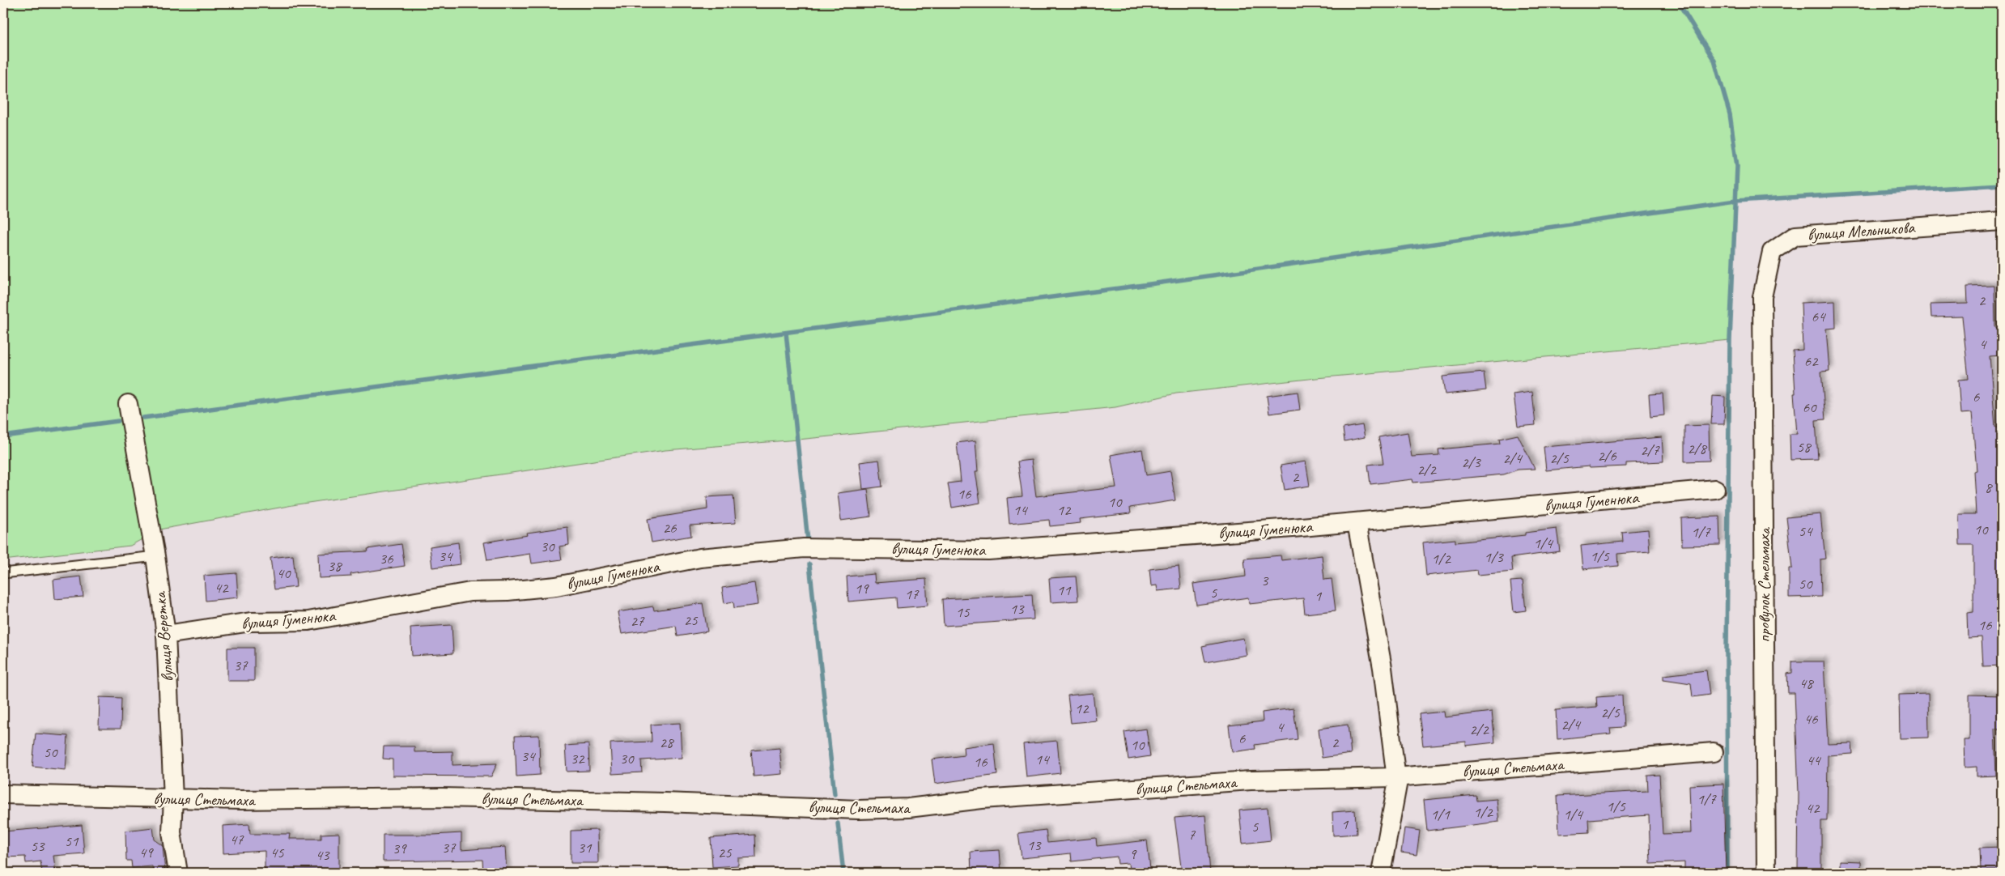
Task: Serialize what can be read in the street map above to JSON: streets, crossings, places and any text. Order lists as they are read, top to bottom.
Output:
{
  "streets": {
    "street": [
      "вулиця Мельникова",
      "вулиця Гуменюка",
      "провулок Стельмаха",
      "вулиця Веретка",
      "вулиця Стельмаха"
    ]
  },
  "crossings": [
    ["вулиця Мельникова", "провулок Стельмаха"],
    ["вулиця Гуменюка", "вулиця Веретка"],
    ["вулиця Веретка", "вулиця Стельмаха"]
  ],
  "house_numbers": [
    "2",
    "64",
    "4",
    "62",
    "6",
    "60",
    "58",
    "2/8",
    "2/7",
    "2/6",
    "2/4",
    "2/5",
    "2/3",
    "2/2",
    "2",
    "8",
    "16",
    "10",
    "14",
    "12",
    "26",
    "10",
    "54",
    "1/7",
    "1/4",
    "30",
    "34",
    "1/5",
    "1/3",
    "36",
    "1/2",
    "38",
    "40",
    "3",
    "50",
    "42",
    "19",
    "11",
    "5",
    "17",
    "1",
    "13",
    "15",
    "25",
    "27",
    "16",
    "37",
    "48",
    "12",
    "2/5",
    "46",
    "2/4",
    "4",
    "2/2",
    "6",
    "28",
    "2",
    "10",
    "50",
    "34",
    "32",
    "30",
    "14",
    "44",
    "16",
    "1/7",
    "1/5",
    "42",
    "1/2",
    "1/1",
    "1/4",
    "1",
    "5",
    "7",
    "47",
    "51",
    "13",
    "53",
    "37",
    "31",
    "39",
    "49",
    "45",
    "25",
    "9",
    "43"
  ]
}
